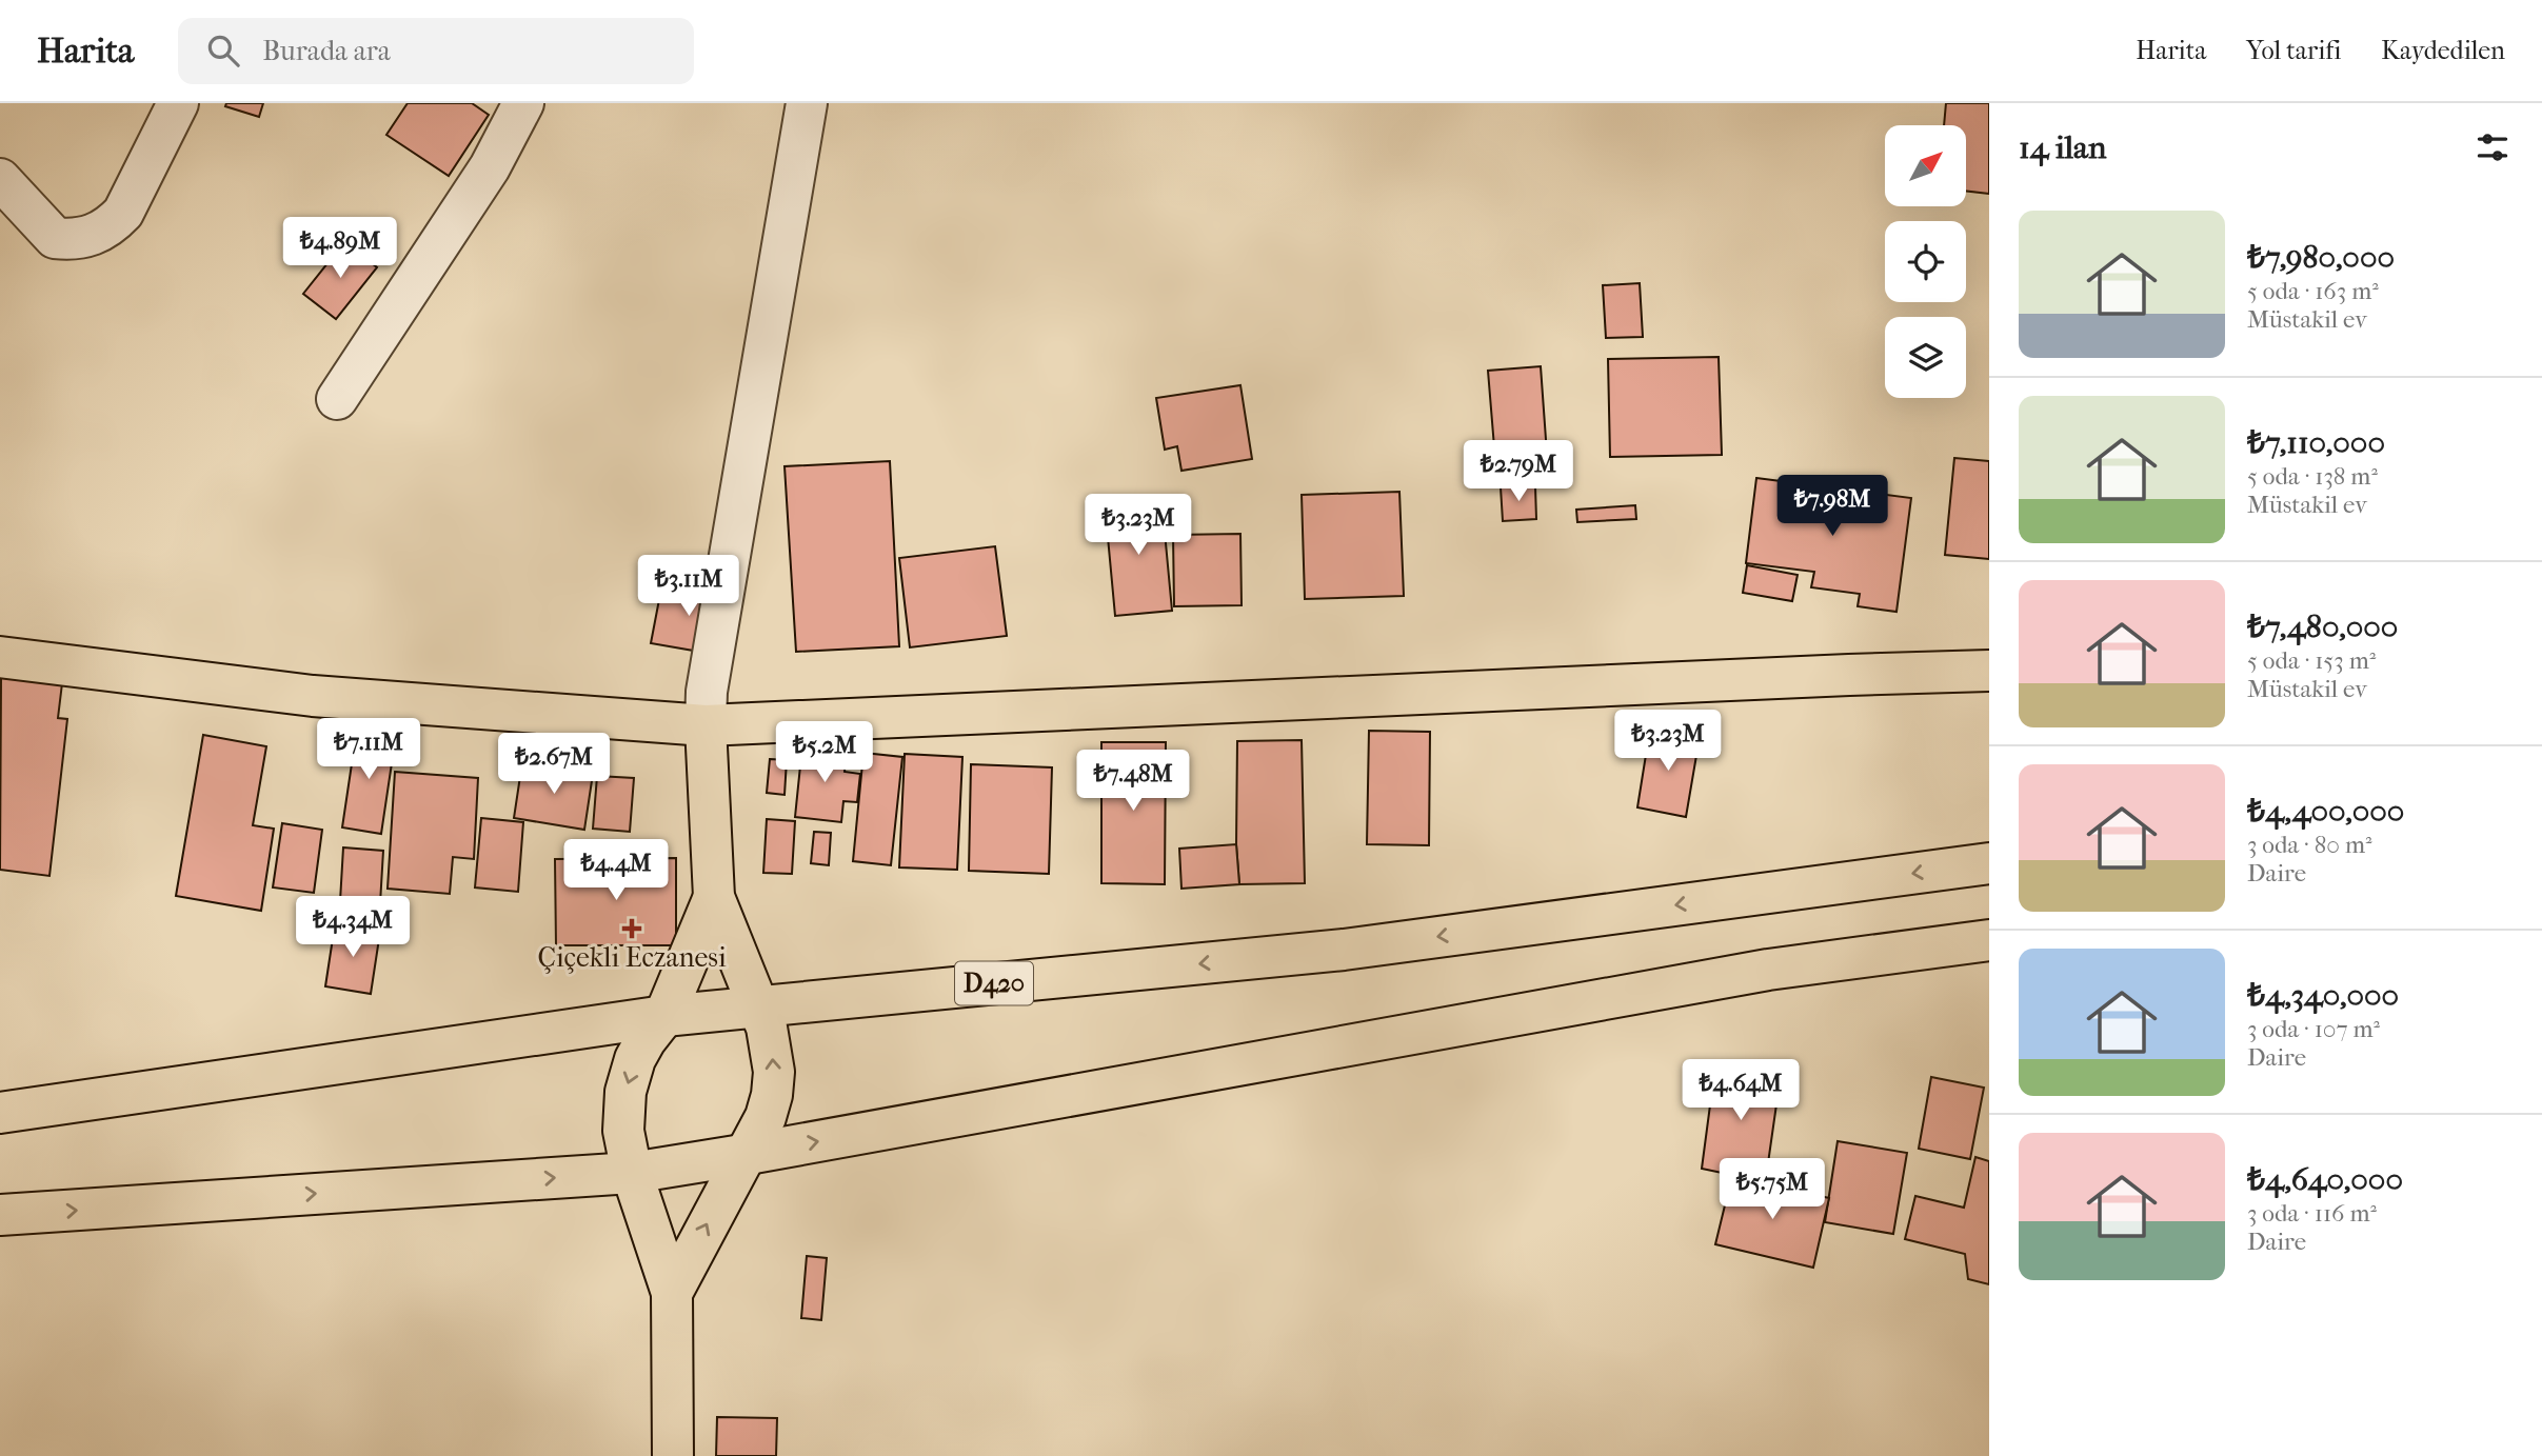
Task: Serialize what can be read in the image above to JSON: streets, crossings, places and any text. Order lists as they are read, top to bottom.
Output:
{
  "streets": {
    "main road": ["D420"]
  },
  "places": {
    "health": ["Çiçekli Eczanesi"]
  },
  "north": "top right",
  "page": {
    "header": "Harita",
    "search": "Burada ara",
    "nav": ["Harita", "Yol tarifi", "Kaydedilen"],
    "heading": "14 ilan",
    "list": [
      {
        "name": "₺7,980,000",
        "note": "5 oda · 163 m² · Müstakil ev"
      },
      {
        "name": "₺7,110,000",
        "note": "5 oda · 138 m² · Müstakil ev"
      },
      {
        "name": "₺7,480,000",
        "note": "5 oda · 153 m² · Müstakil ev"
      },
      {
        "name": "₺4,400,000",
        "note": "3 oda · 80 m² · Daire"
      },
      {
        "name": "₺4,340,000",
        "note": "3 oda · 107 m² · Daire"
      },
      {
        "name": "₺4,640,000",
        "note": "3 oda · 116 m² · Daire"
      }
    ],
    "price": [
      "₺4.89M",
      "₺2.79M",
      "₺7.98M",
      "₺3.23M",
      "₺3.11M",
      "₺3.23M",
      "₺7.11M",
      "₺5.2M",
      "₺2.67M",
      "₺7.48M",
      "₺4.4M",
      "₺4.34M",
      "₺4.64M",
      "₺5.75M"
    ]
  }
}
